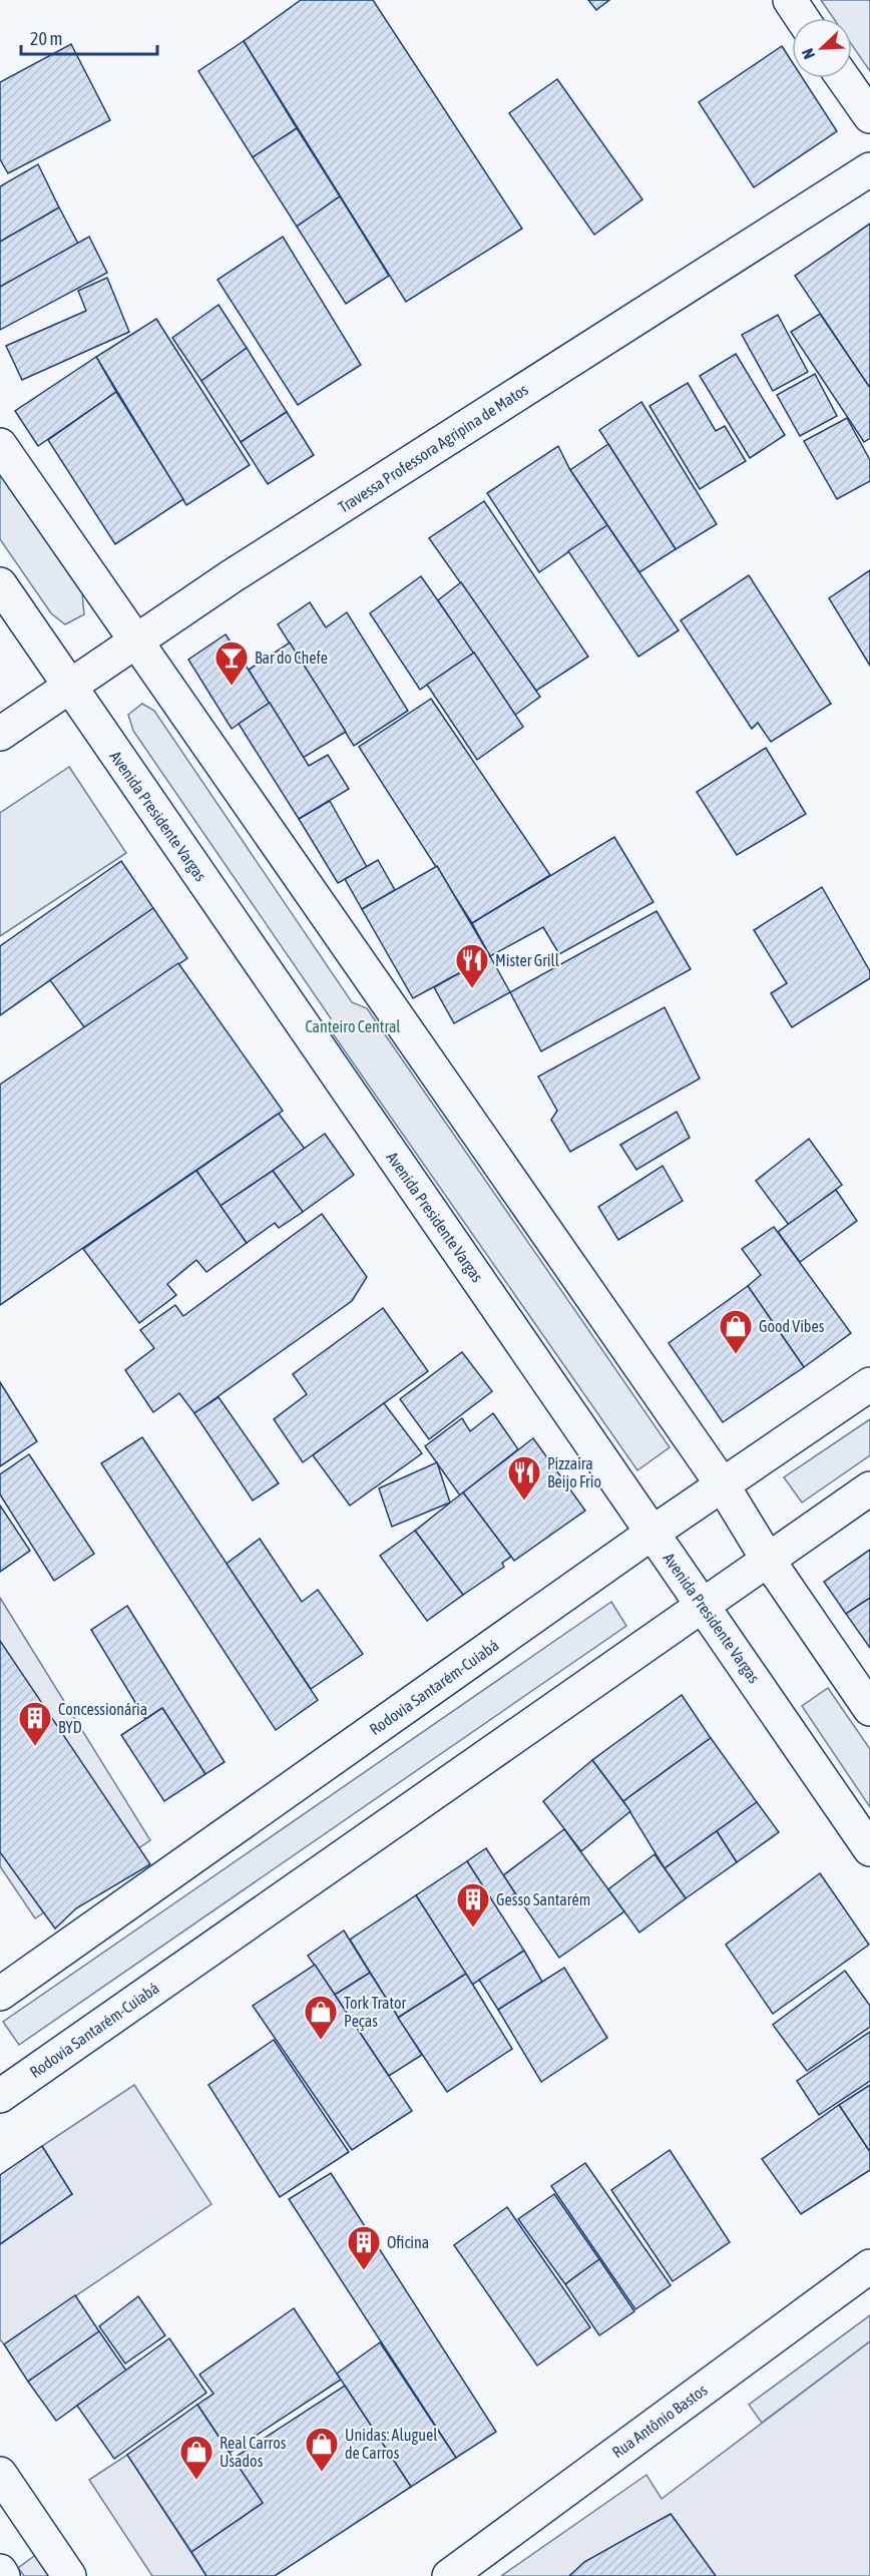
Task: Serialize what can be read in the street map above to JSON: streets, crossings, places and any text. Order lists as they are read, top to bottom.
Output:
{
  "streets": {
    "main road": [
      "Travessa Professora Agripina de Matos",
      "Avenida Presidente Vargas",
      "Rodovia Santarém-Cuiabá",
      "Rua Antônio Bastos"
    ]
  },
  "crossings": [
    ["Travessa Professora Agripina de Matos", "Avenida Presidente Vargas"],
    ["Avenida Presidente Vargas", "Rodovia Santarém-Cuiabá"]
  ],
  "parks": ["Canteiro Central"],
  "places": {
    "bar": ["Bar do Chefe"],
    "restaurant": ["Mister Grill", "Pizzaira Beijo Frio"],
    "shop": [
      "Good Vibes",
      "Tork Trator Peças",
      "Unidas: Aluguel de Carros",
      "Real Carros Usados"
    ],
    "building": ["Concessionária BYD", "Gesso Santarém", "Oficina"]
  },
  "scale_bar": "20 m",
  "north": "bottom left"
}
